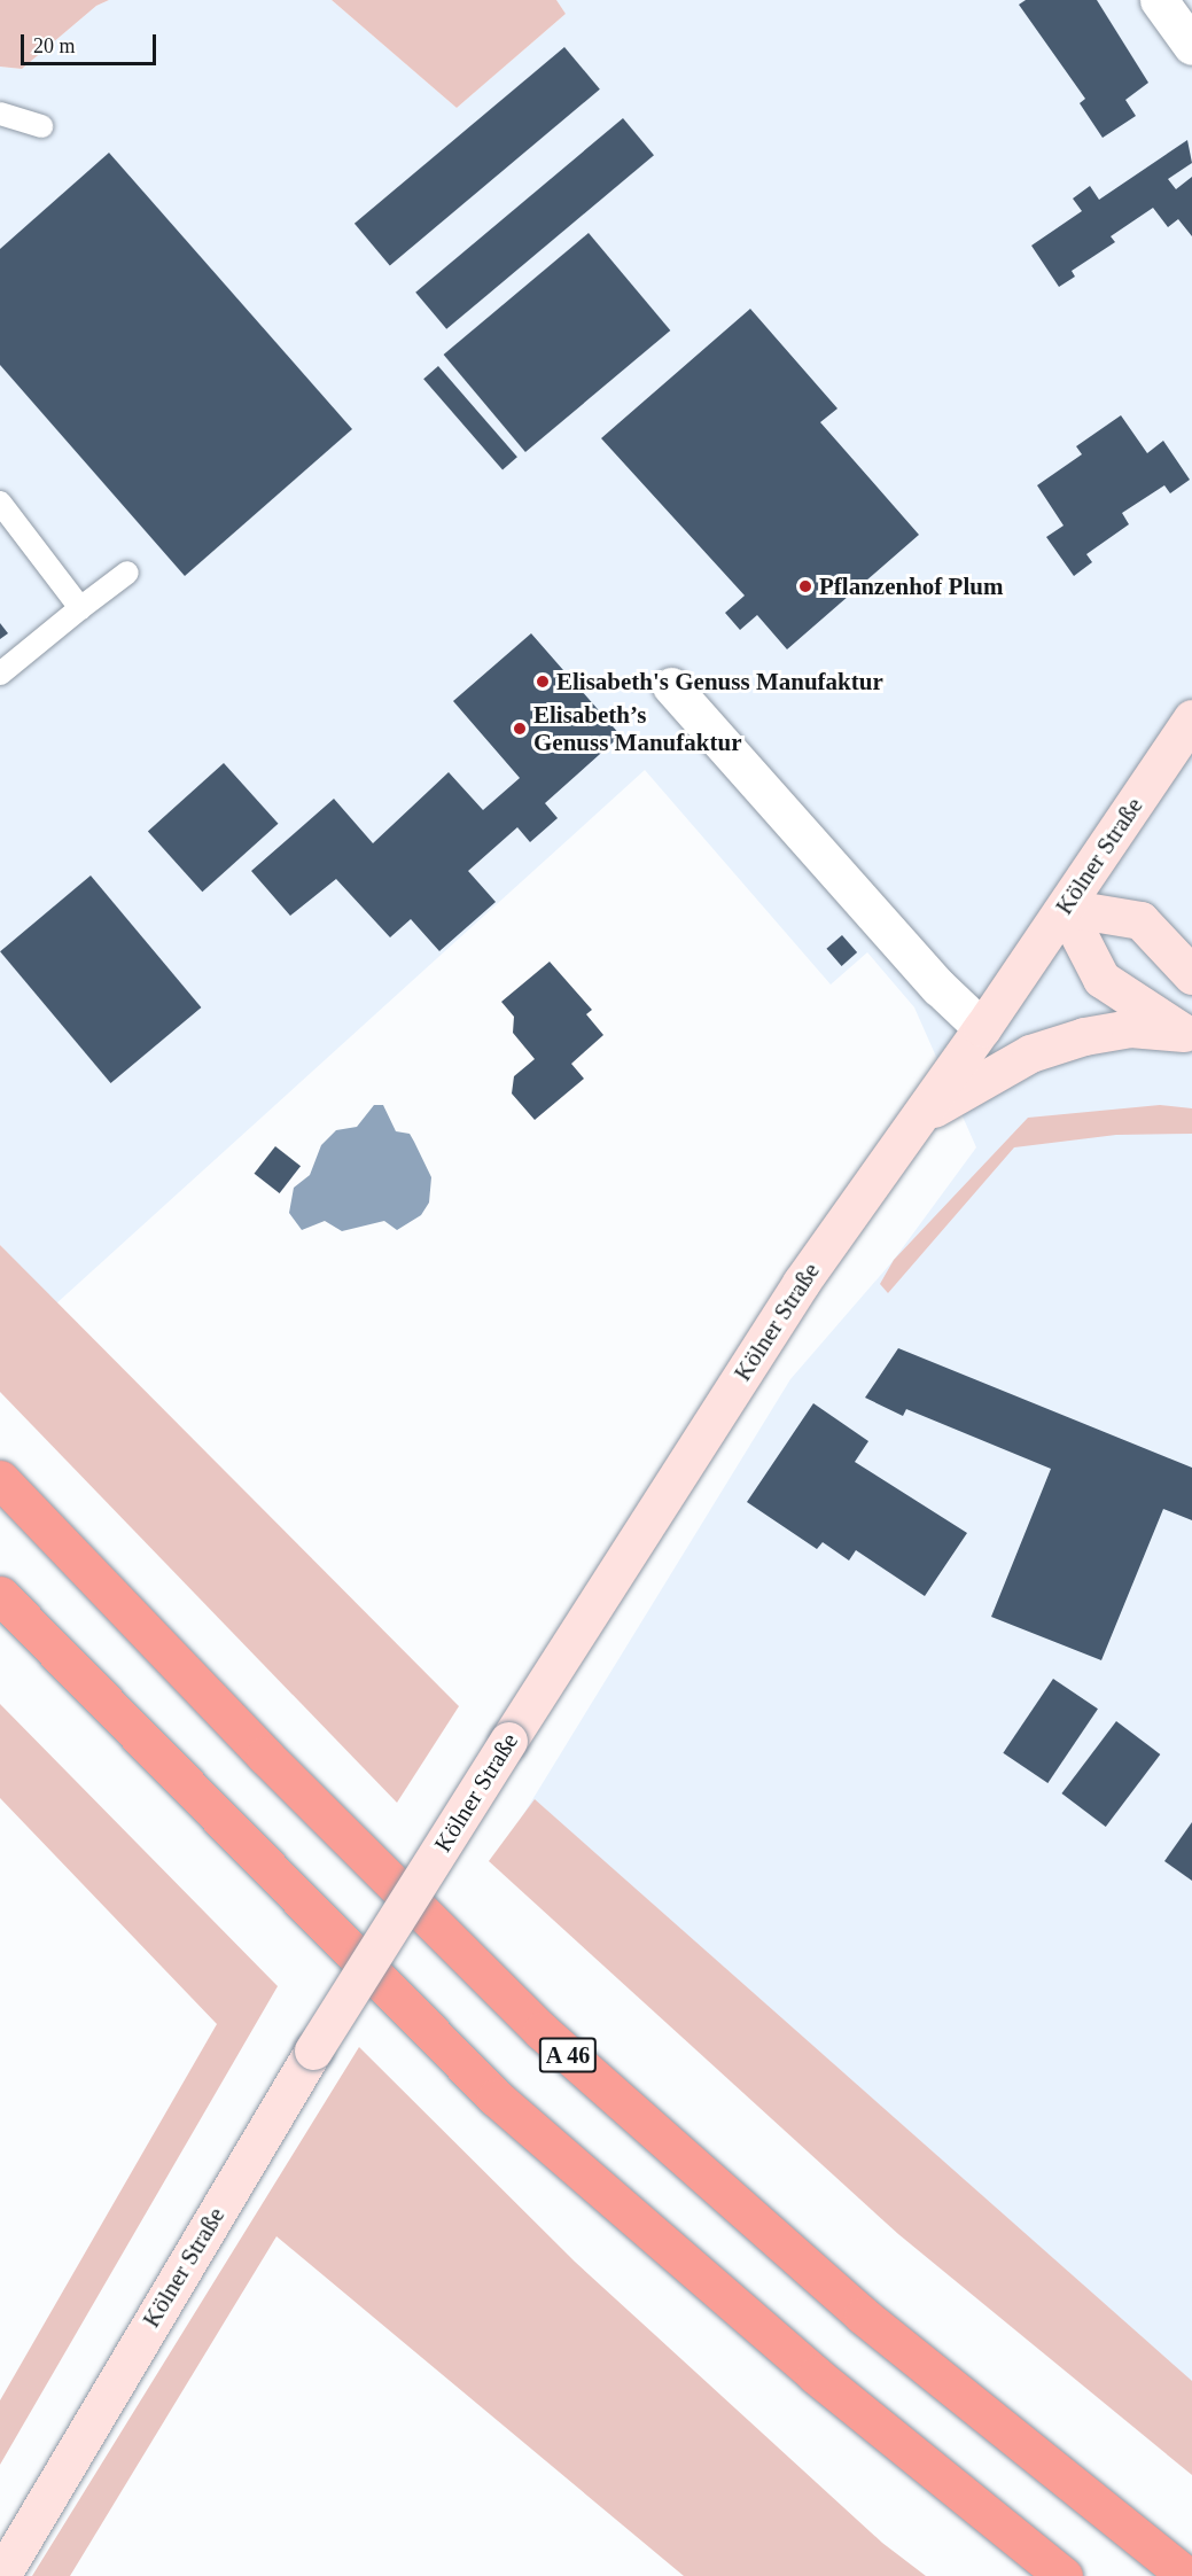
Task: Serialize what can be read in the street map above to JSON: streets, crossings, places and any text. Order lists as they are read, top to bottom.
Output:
{
  "streets": {
    "highway": ["A 46"],
    "main road": ["Kölner Straße"]
  },
  "places": ["Pflanzenhof Plum", "Elisabeth's Genuss Manufaktur", "Elisabeth’s Genuss Manufaktur"],
  "scale_bar": "20 m"
}
